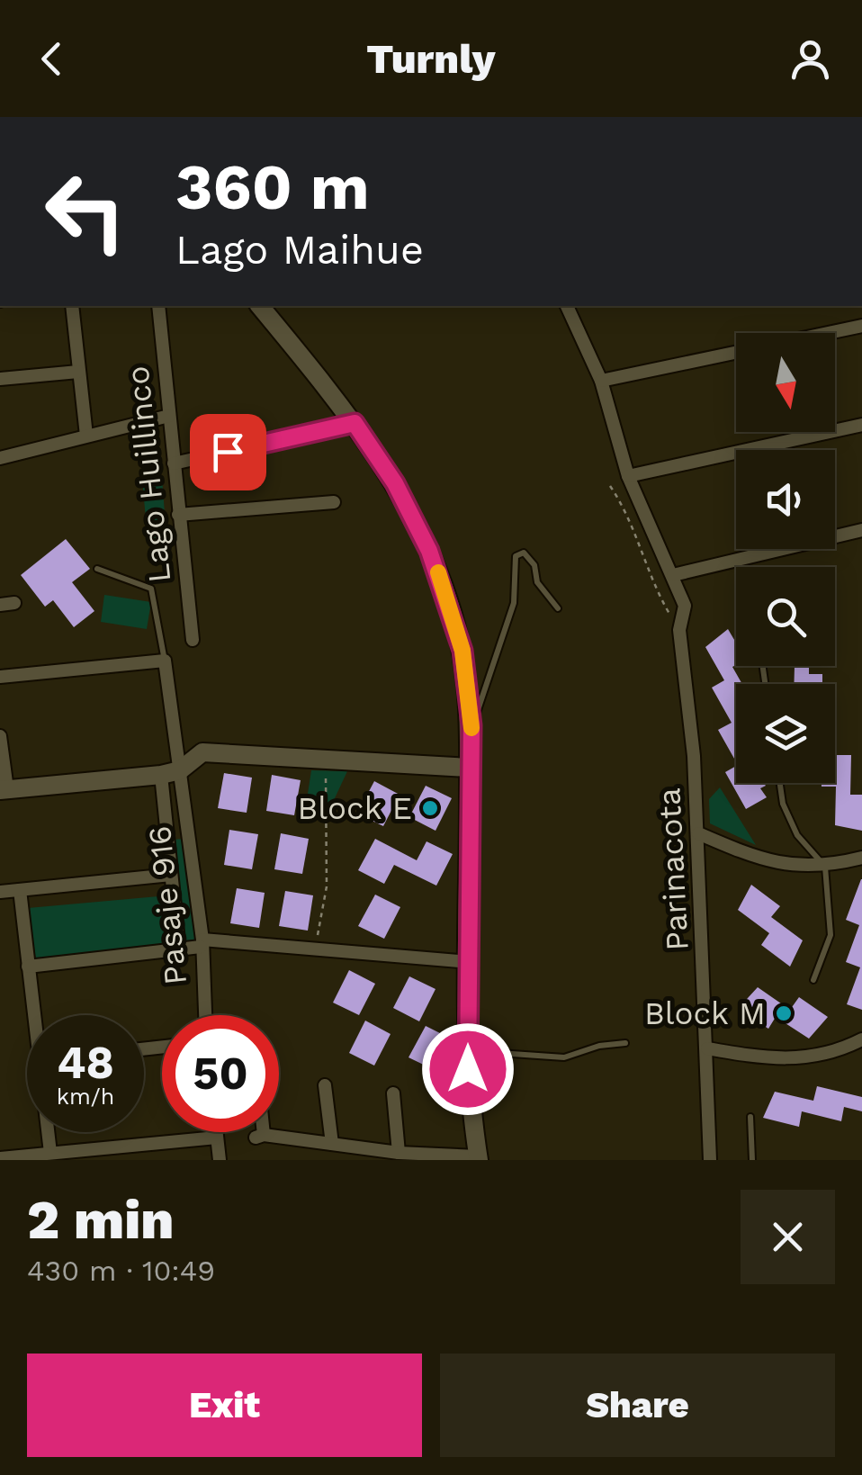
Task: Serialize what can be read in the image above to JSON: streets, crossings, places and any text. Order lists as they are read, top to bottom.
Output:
{
  "streets": {
    "street": ["Lago Huillinco", "Parinacota", "Pasaje 916"]
  },
  "places": ["Block E", "Block M"],
  "north": "bottom",
  "page": {
    "header": "Turnly",
    "turn": ["360 m", "Lago Maihue"],
    "speed": "48 km/h",
    "limit": "50",
    "heading": ["2 min", "430 m · 10:49"],
    "buttons": ["Exit", "Share"]
  }
}
